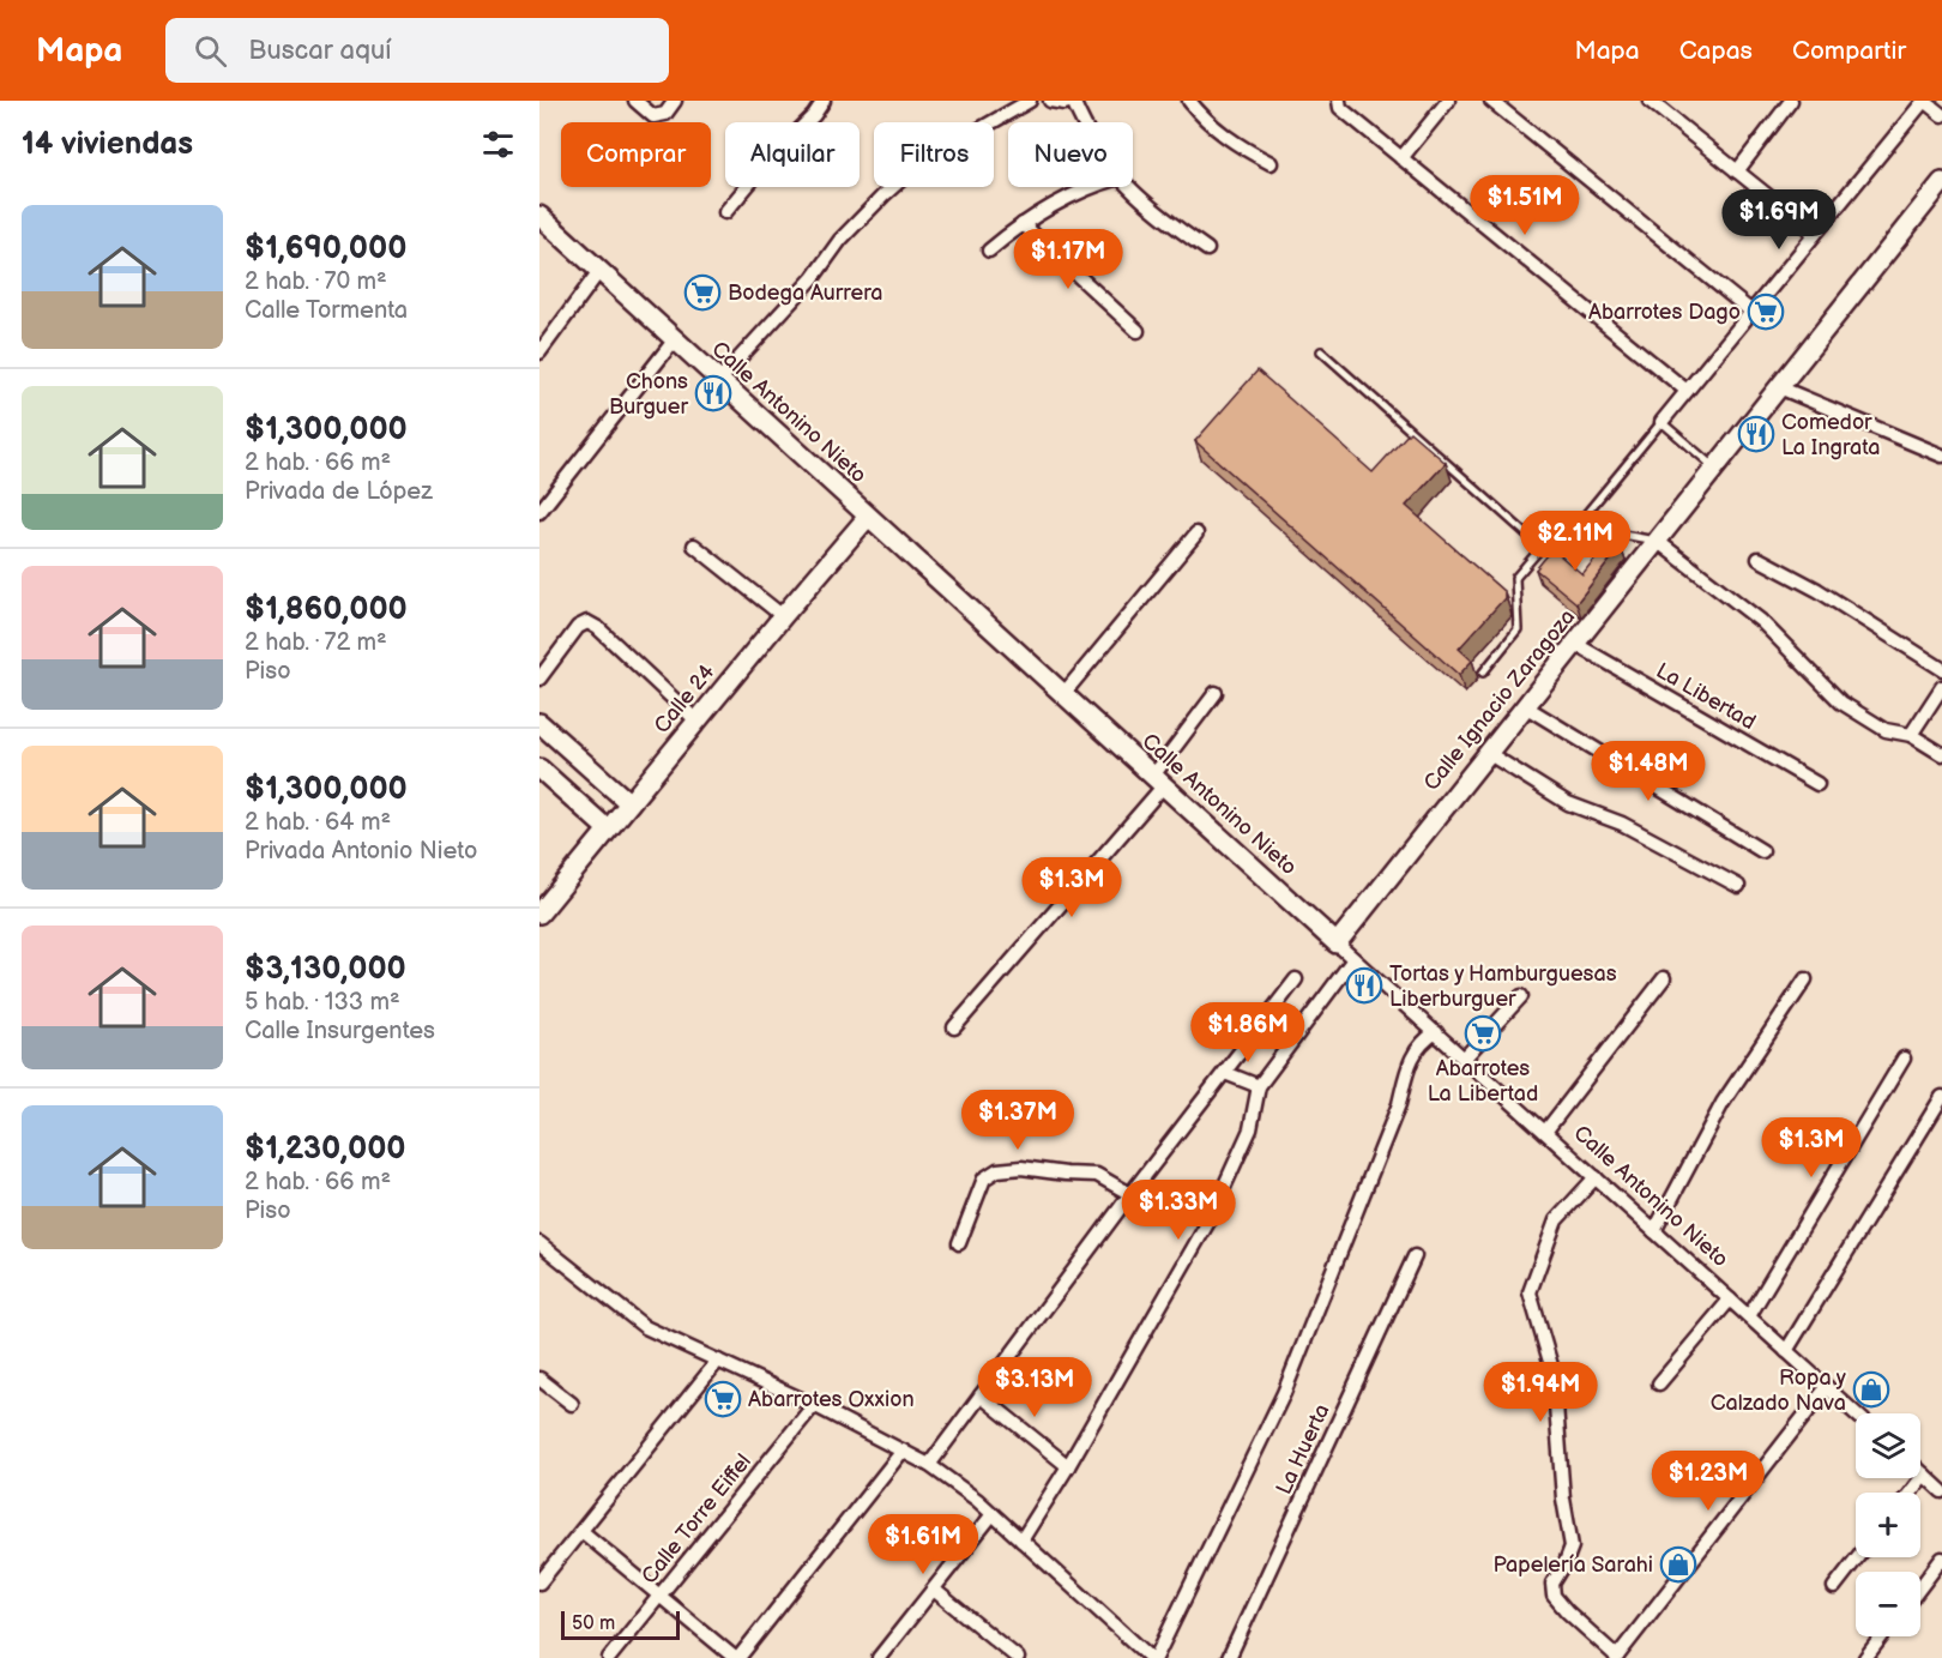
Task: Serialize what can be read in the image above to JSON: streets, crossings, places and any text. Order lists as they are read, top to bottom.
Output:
{
  "streets": {
    "main road": ["Calle Antonino Nieto", "Calle 24", "Calle Ignacio Zaragoza"],
    "street": ["La Libertad", "La Huerta", "Calle Torre Eiffel"]
  },
  "crossings": [
    ["Calle Antonino Nieto", "Calle 24"],
    ["Calle Antonino Nieto", "Calle Ignacio Zaragoza"],
    ["La Libertad", "Calle Ignacio Zaragoza"]
  ],
  "places": {
    "supermarket": [
      "Bodega Aurrera",
      "Abarrotes Dago",
      "Abarrotes La Libertad",
      "Abarrotes Oxxion"
    ],
    "restaurant": ["Chons Burguer", "Comedor La Ingrata", "Tortas y Hamburguesas Liberburguer"],
    "shop": ["Ropa y Calzado Nava", "Papelería Sarahi"]
  },
  "scale_bar": "50 m",
  "page": {
    "header": "Mapa",
    "search": "Buscar aquí",
    "nav": ["Mapa", "Capas", "Compartir"],
    "heading": "14 viviendas",
    "chip": [
      "Comprar",
      "Alquilar",
      "Filtros",
      "Nuevo"
    ],
    "price": [
      "$1.51M",
      "$1.69M",
      "$1.17M",
      "$2.11M",
      "$1.48M",
      "$1.3M",
      "$1.86M",
      "$1.37M",
      "$1.3M",
      "$1.33M",
      "$3.13M",
      "$1.94M",
      "$1.23M",
      "$1.61M"
    ],
    "list": [
      {
        "name": "$1,690,000",
        "note": "2 hab. · 70 m² · Calle Tormenta"
      },
      {
        "name": "$1,300,000",
        "note": "2 hab. · 66 m² · Privada de López"
      },
      {
        "name": "$1,860,000",
        "note": "2 hab. · 72 m² · Piso"
      },
      {
        "name": "$1,300,000",
        "note": "2 hab. · 64 m² · Privada Antonio Nieto"
      },
      {
        "name": "$3,130,000",
        "note": "5 hab. · 133 m² · Calle Insurgentes"
      },
      {
        "name": "$1,230,000",
        "note": "2 hab. · 66 m² · Piso"
      }
    ],
    "map_buttons": ["+", "−"],
    "scale": "50 m"
  }
}
